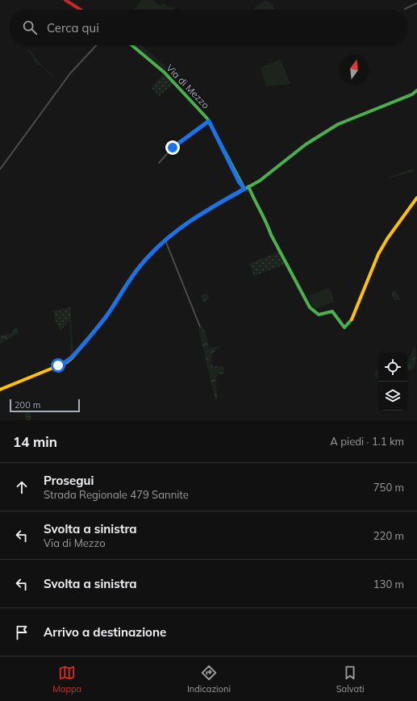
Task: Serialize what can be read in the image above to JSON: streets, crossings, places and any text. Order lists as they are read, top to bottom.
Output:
{
  "streets": {
    "main road": ["Via di Mezzo"]
  },
  "scale_bar": "200 m",
  "north": "top",
  "page": {
    "search": "Cerca qui",
    "scale": "200 m",
    "heading": ["14 min", "A piedi · 1.1 km"],
    "list": [
      ["Prosegui", "Strada Regionale 479 Sannite", "750 m"],
      ["Svolta a sinistra", "Via di Mezzo", "220 m"],
      ["Svolta a sinistra", "130 m"],
      "Arrivo a destinazione"
    ],
    "nav": ["Mappa", "Indicazioni", "Salvati"]
  }
}
